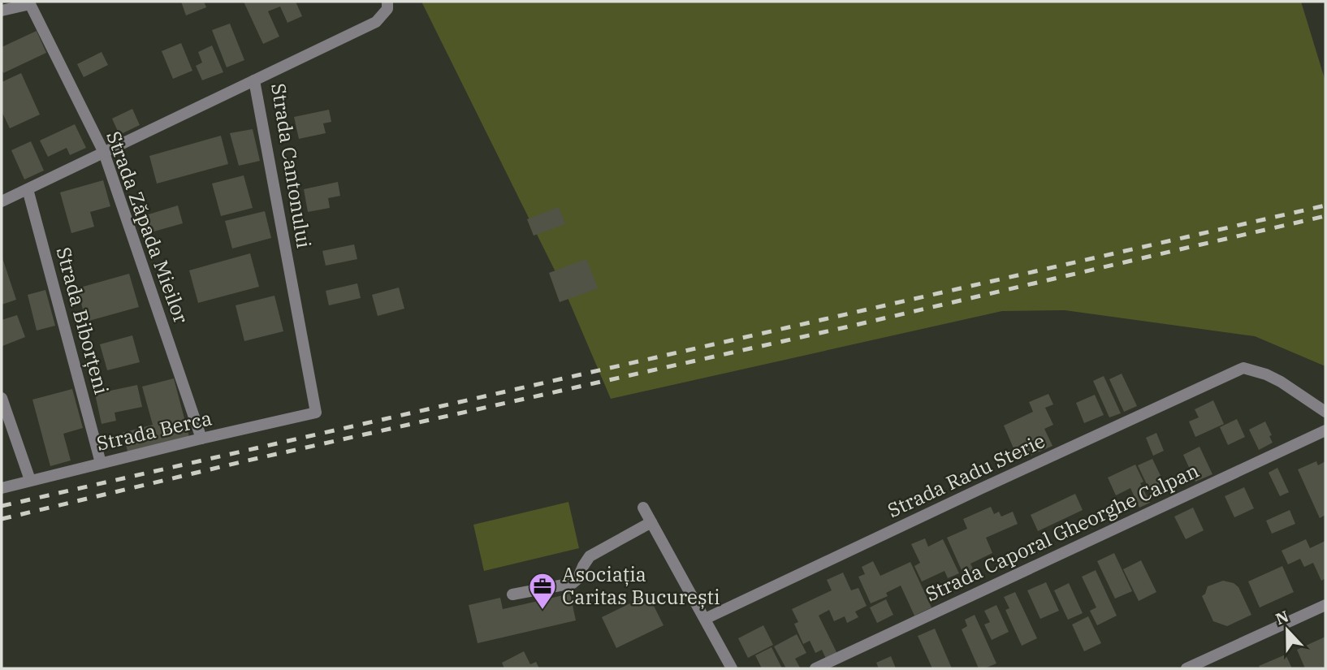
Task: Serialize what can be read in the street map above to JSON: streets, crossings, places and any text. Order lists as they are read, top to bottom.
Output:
{
  "streets": {
    "street": [
      "Strada Cantonului",
      "Strada Zăpada Mieilor",
      "Strada Biborțeni",
      "Strada Berca",
      "Strada Radu Sterie",
      "Strada Caporal Gheorghe Calpan"
    ]
  },
  "crossings": [
    ["Strada Cantonului", "Strada Berca"],
    ["Strada Zăpada Mieilor", "Strada Berca"],
    ["Strada Biborțeni", "Strada Berca"]
  ],
  "places": {
    "office": ["Asociația Caritas București"]
  },
  "north": "top"
}
